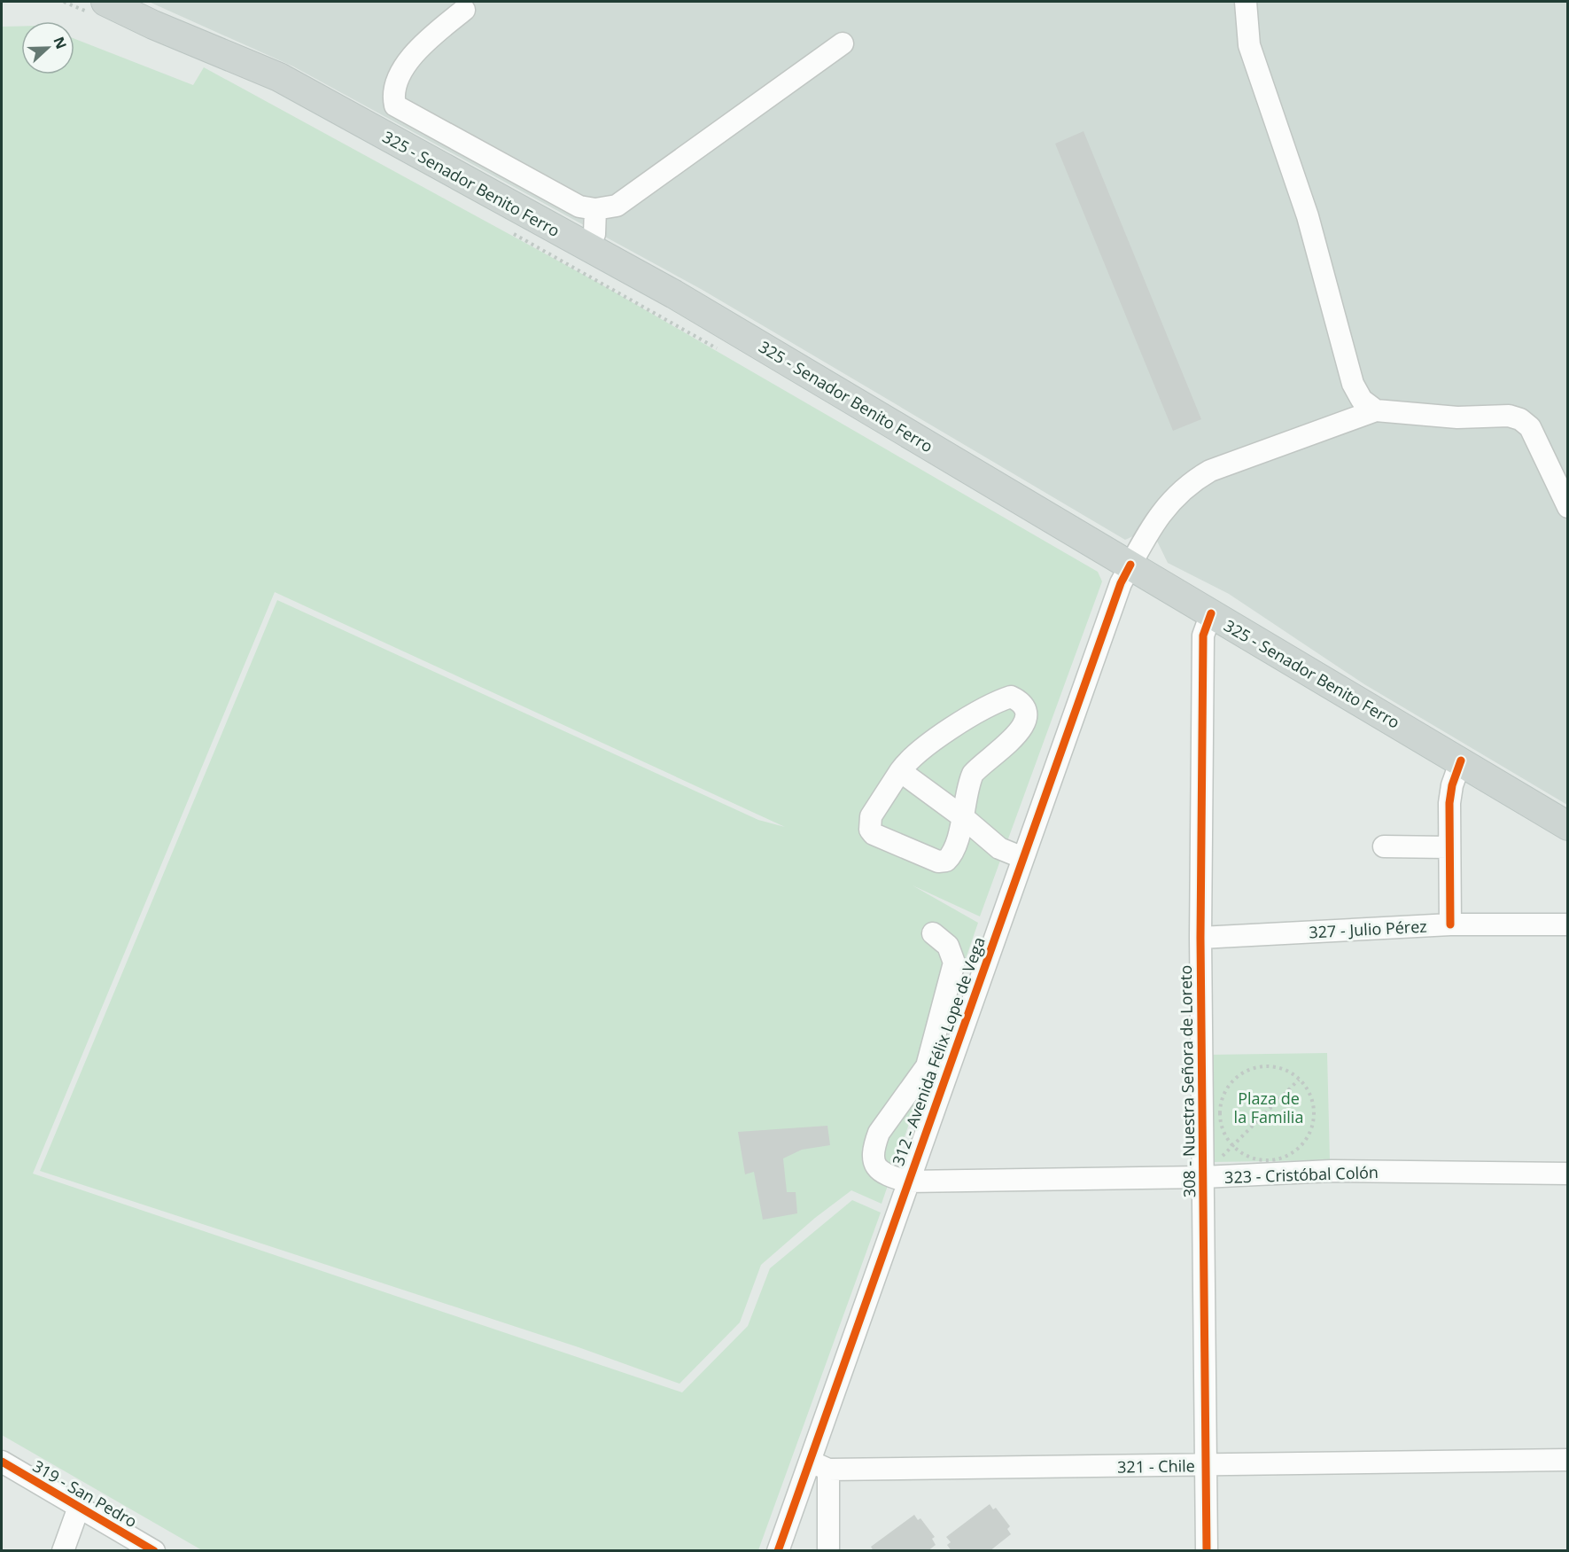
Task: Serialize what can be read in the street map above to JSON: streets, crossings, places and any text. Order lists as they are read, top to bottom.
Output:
{
  "streets": {
    "main road": ["325 - Senador Benito Ferro"],
    "street": [
      "327 - Julio Pérez",
      "312 - Avenida Félix Lope de Vega",
      "308 - Nuestra Señora de Loreto",
      "323 - Cristóbal Colón",
      "321 - Chile",
      "319 - San Pedro"
    ]
  },
  "crossings": [
    ["325 - Senador Benito Ferro", "312 - Avenida Félix Lope de Vega"],
    ["325 - Senador Benito Ferro", "308 - Nuestra Señora de Loreto"],
    ["327 - Julio Pérez", "308 - Nuestra Señora de Loreto"],
    ["312 - Avenida Félix Lope de Vega", "323 - Cristóbal Colón"],
    ["312 - Avenida Félix Lope de Vega", "321 - Chile"],
    ["308 - Nuestra Señora de Loreto", "323 - Cristóbal Colón"],
    ["308 - Nuestra Señora de Loreto", "321 - Chile"]
  ],
  "parks": ["Plaza de la Familia"],
  "north": "right"
}
